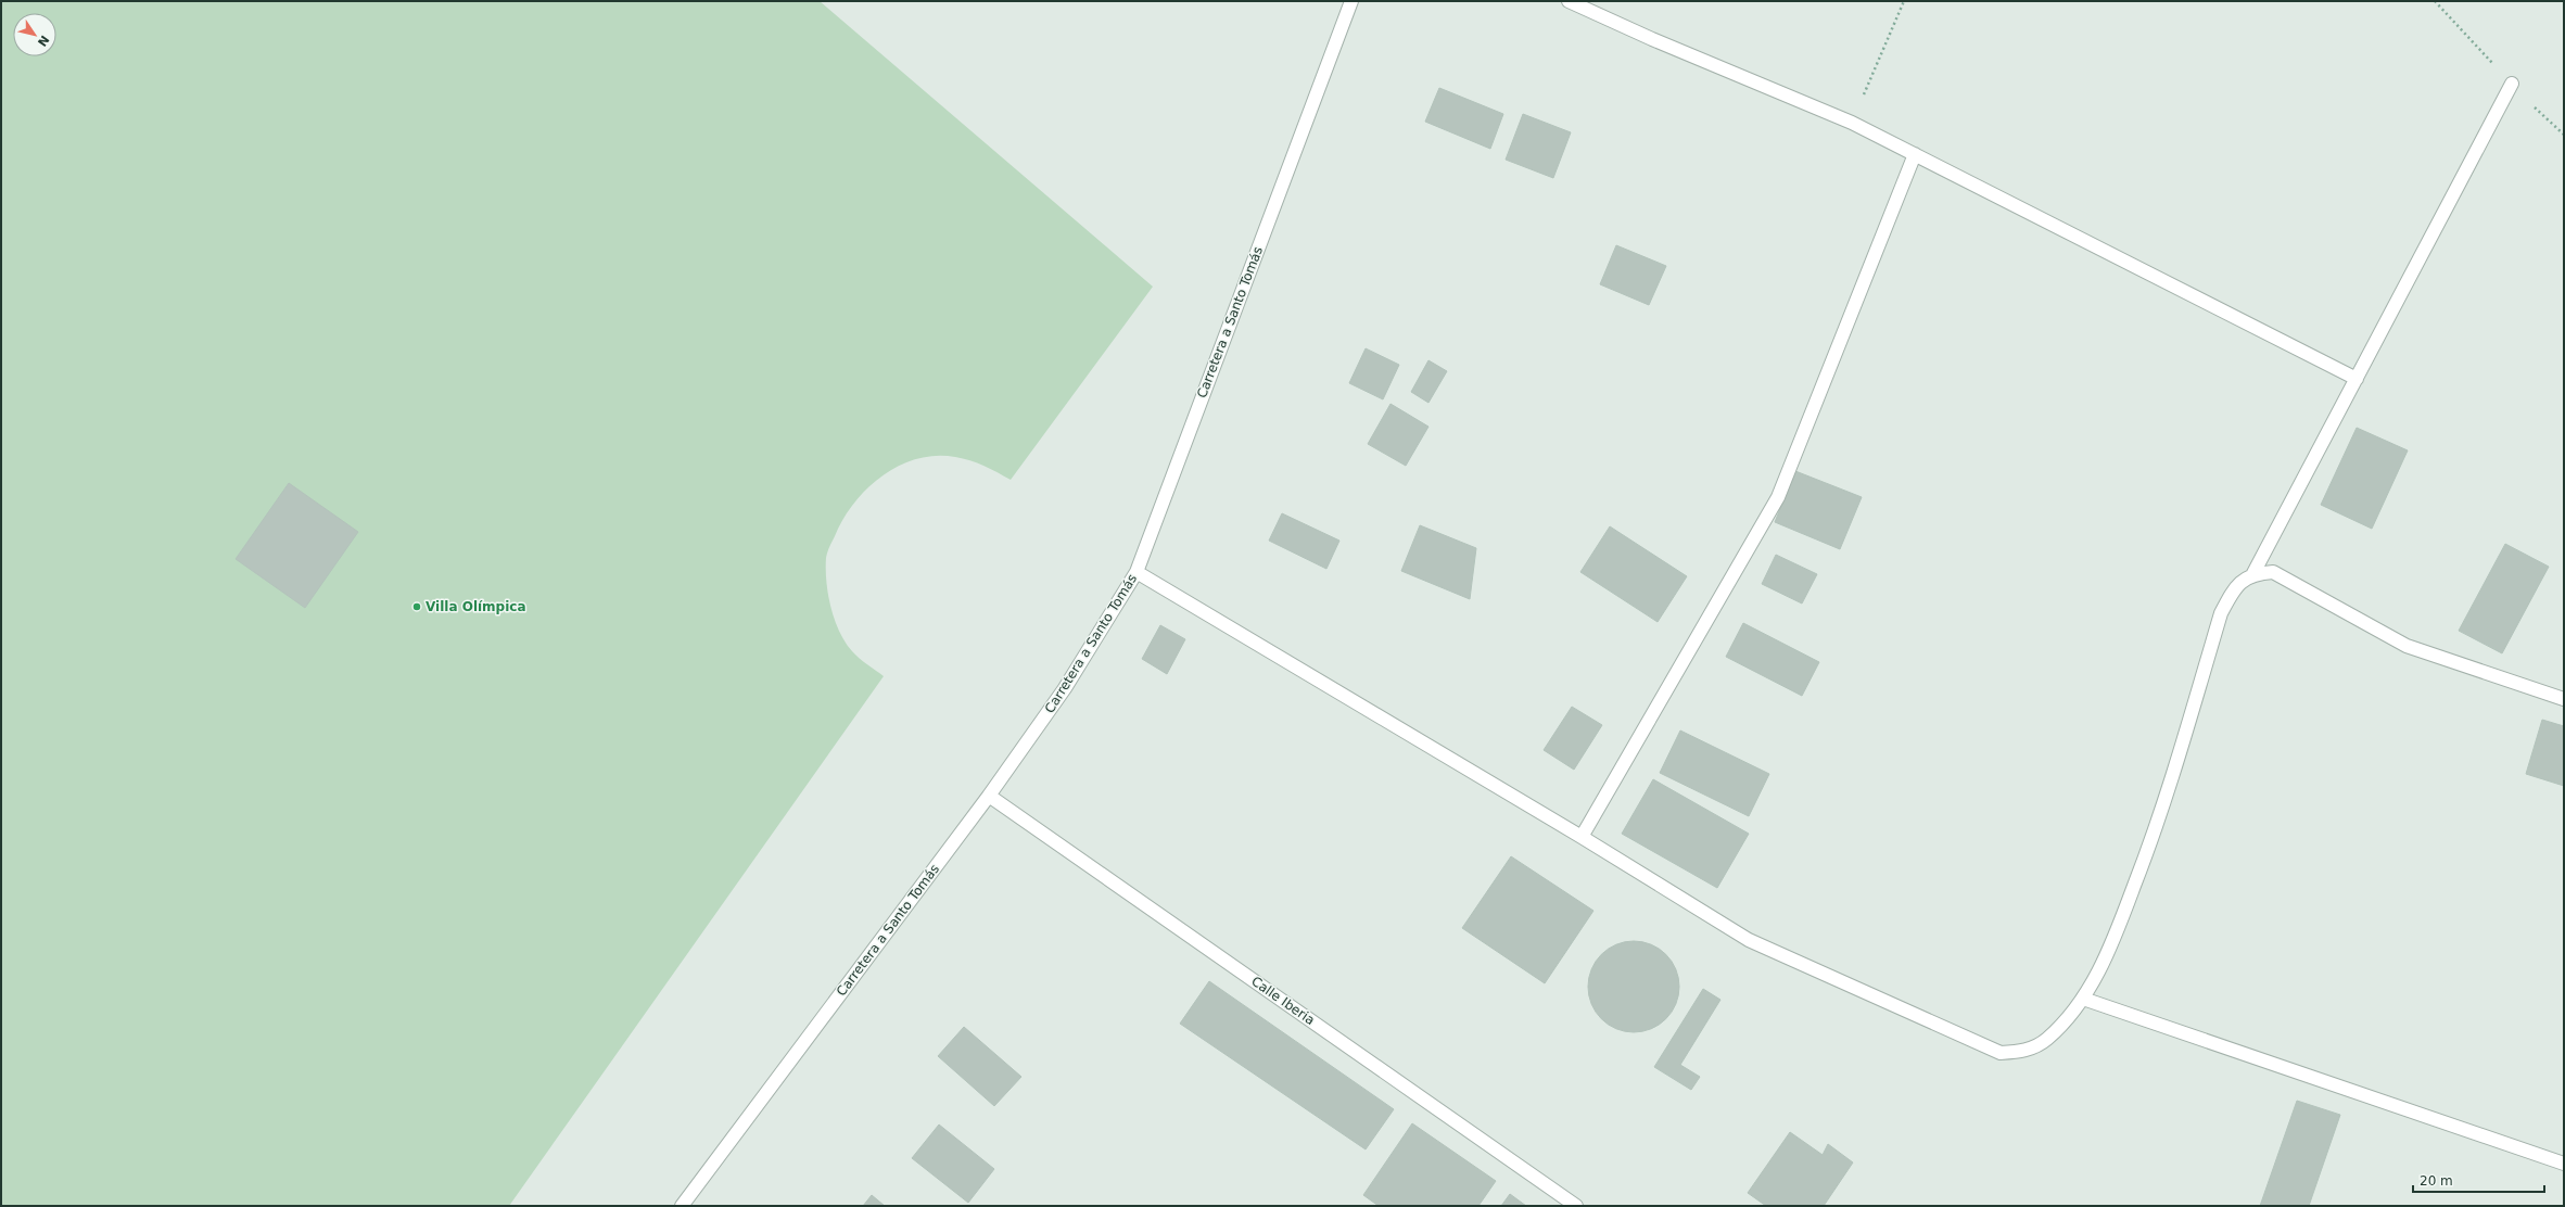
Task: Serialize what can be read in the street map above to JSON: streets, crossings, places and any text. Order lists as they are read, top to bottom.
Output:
{
  "streets": {
    "street": ["Carretera a Santo Tomás", "Calle Iberia"]
  },
  "crossings": [
    ["Carretera a Santo Tomás", "Calle Iberia"]
  ],
  "places": ["Villa Olímpica"],
  "scale_bar": "20 m",
  "north": "bottom right"
}
